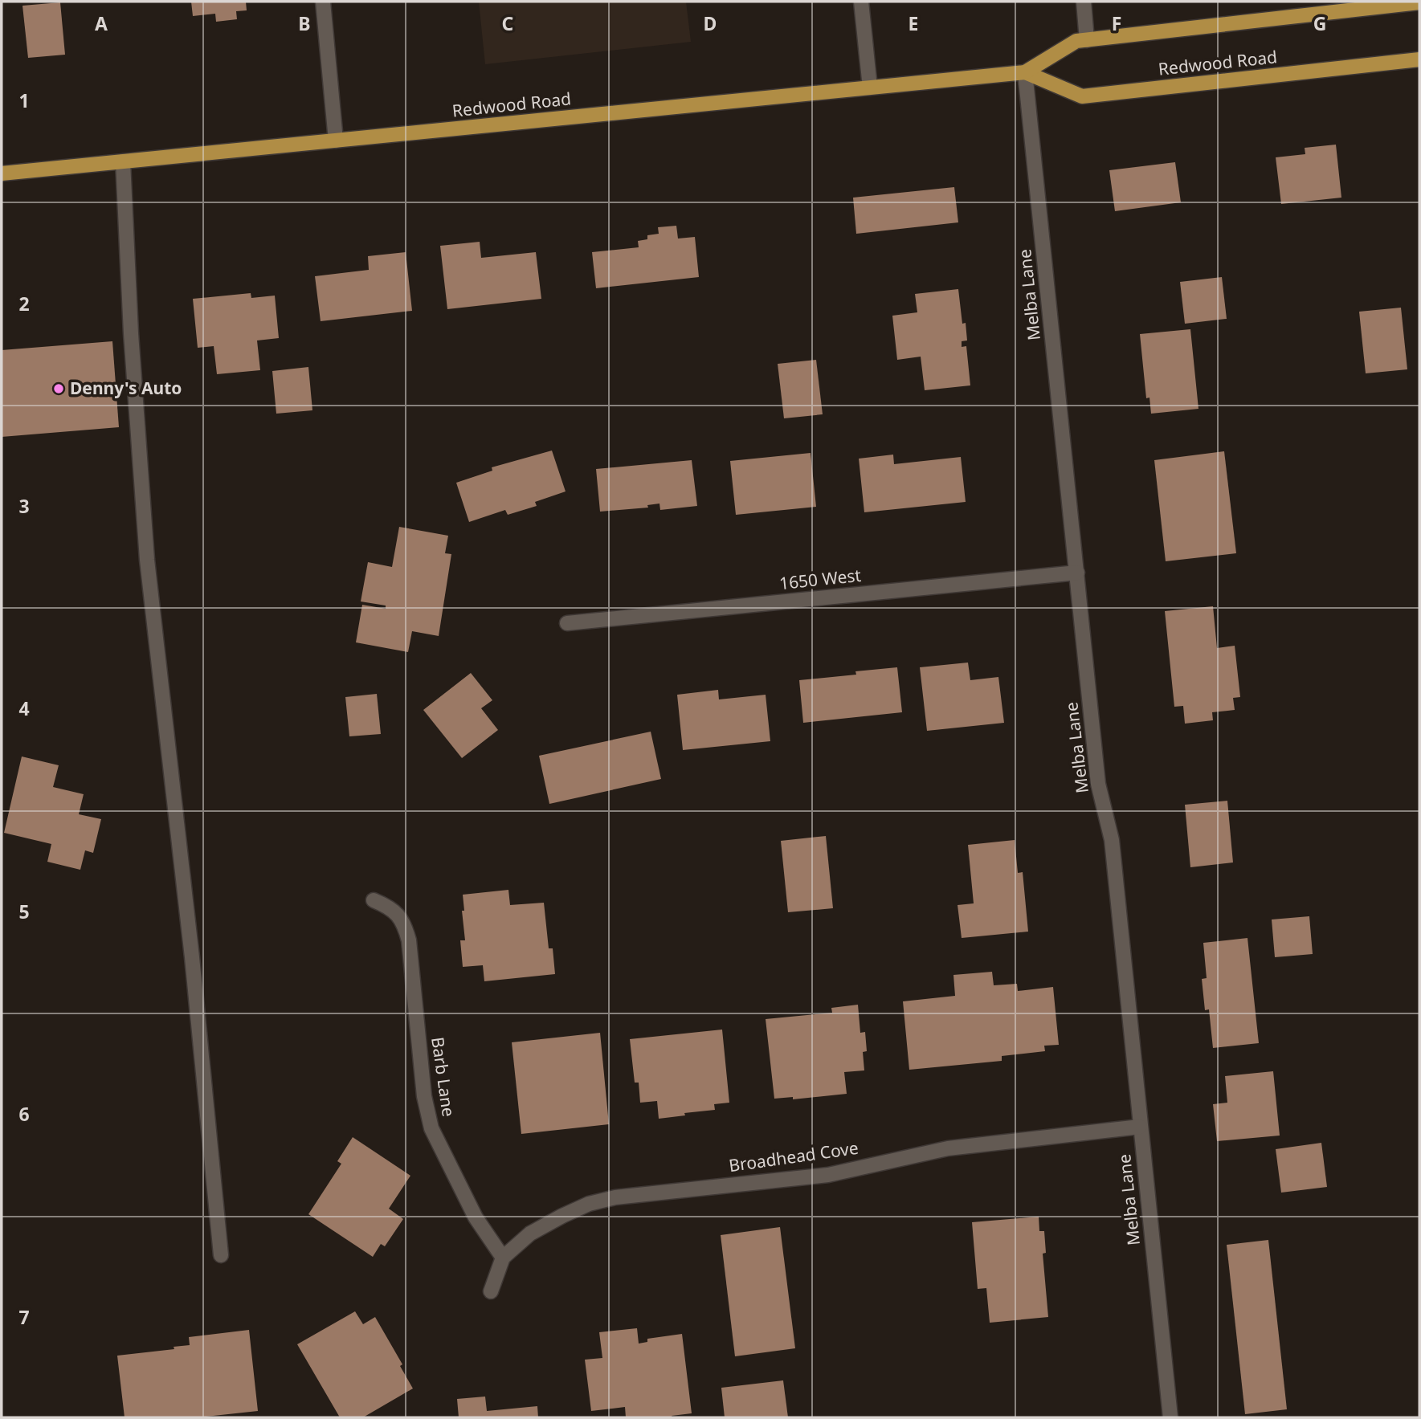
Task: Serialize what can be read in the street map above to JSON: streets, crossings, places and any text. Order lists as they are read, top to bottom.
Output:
{
  "streets": {
    "main road": ["Redwood Road"],
    "street": [
      "Melba Lane",
      "1650 West",
      "Barb Lane",
      "Broadhead Cove"
    ]
  },
  "crossings": [
    ["Redwood Road", "Melba Lane"],
    ["Melba Lane", "1650 West"],
    ["Melba Lane", "Broadhead Cove"],
    ["Barb Lane", "Broadhead Cove"]
  ],
  "places": ["Denny's Auto"],
  "grid": {
    "columns": [
      "A",
      "B",
      "C",
      "D",
      "E",
      "F",
      "G"
    ],
    "rows": [
      "1",
      "2",
      "3",
      "4",
      "5",
      "6",
      "7"
    ]
  }
}
